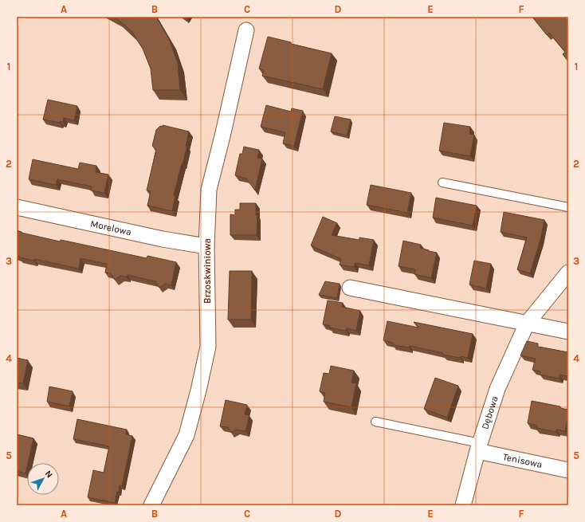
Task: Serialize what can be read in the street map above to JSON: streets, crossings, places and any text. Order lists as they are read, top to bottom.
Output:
{
  "streets": {
    "street": [
      "Morelowa",
      "Brzoskwiniowa",
      "Dębowa",
      "Tenisowa"
    ]
  },
  "crossings": [
    ["Morelowa", "Brzoskwiniowa"],
    ["Dębowa", "Tenisowa"]
  ],
  "north": "top right",
  "grid": {
    "columns": [
      "A",
      "B",
      "C",
      "D",
      "E",
      "F"
    ],
    "rows": [
      "1",
      "2",
      "3",
      "4",
      "5"
    ]
  }
}
